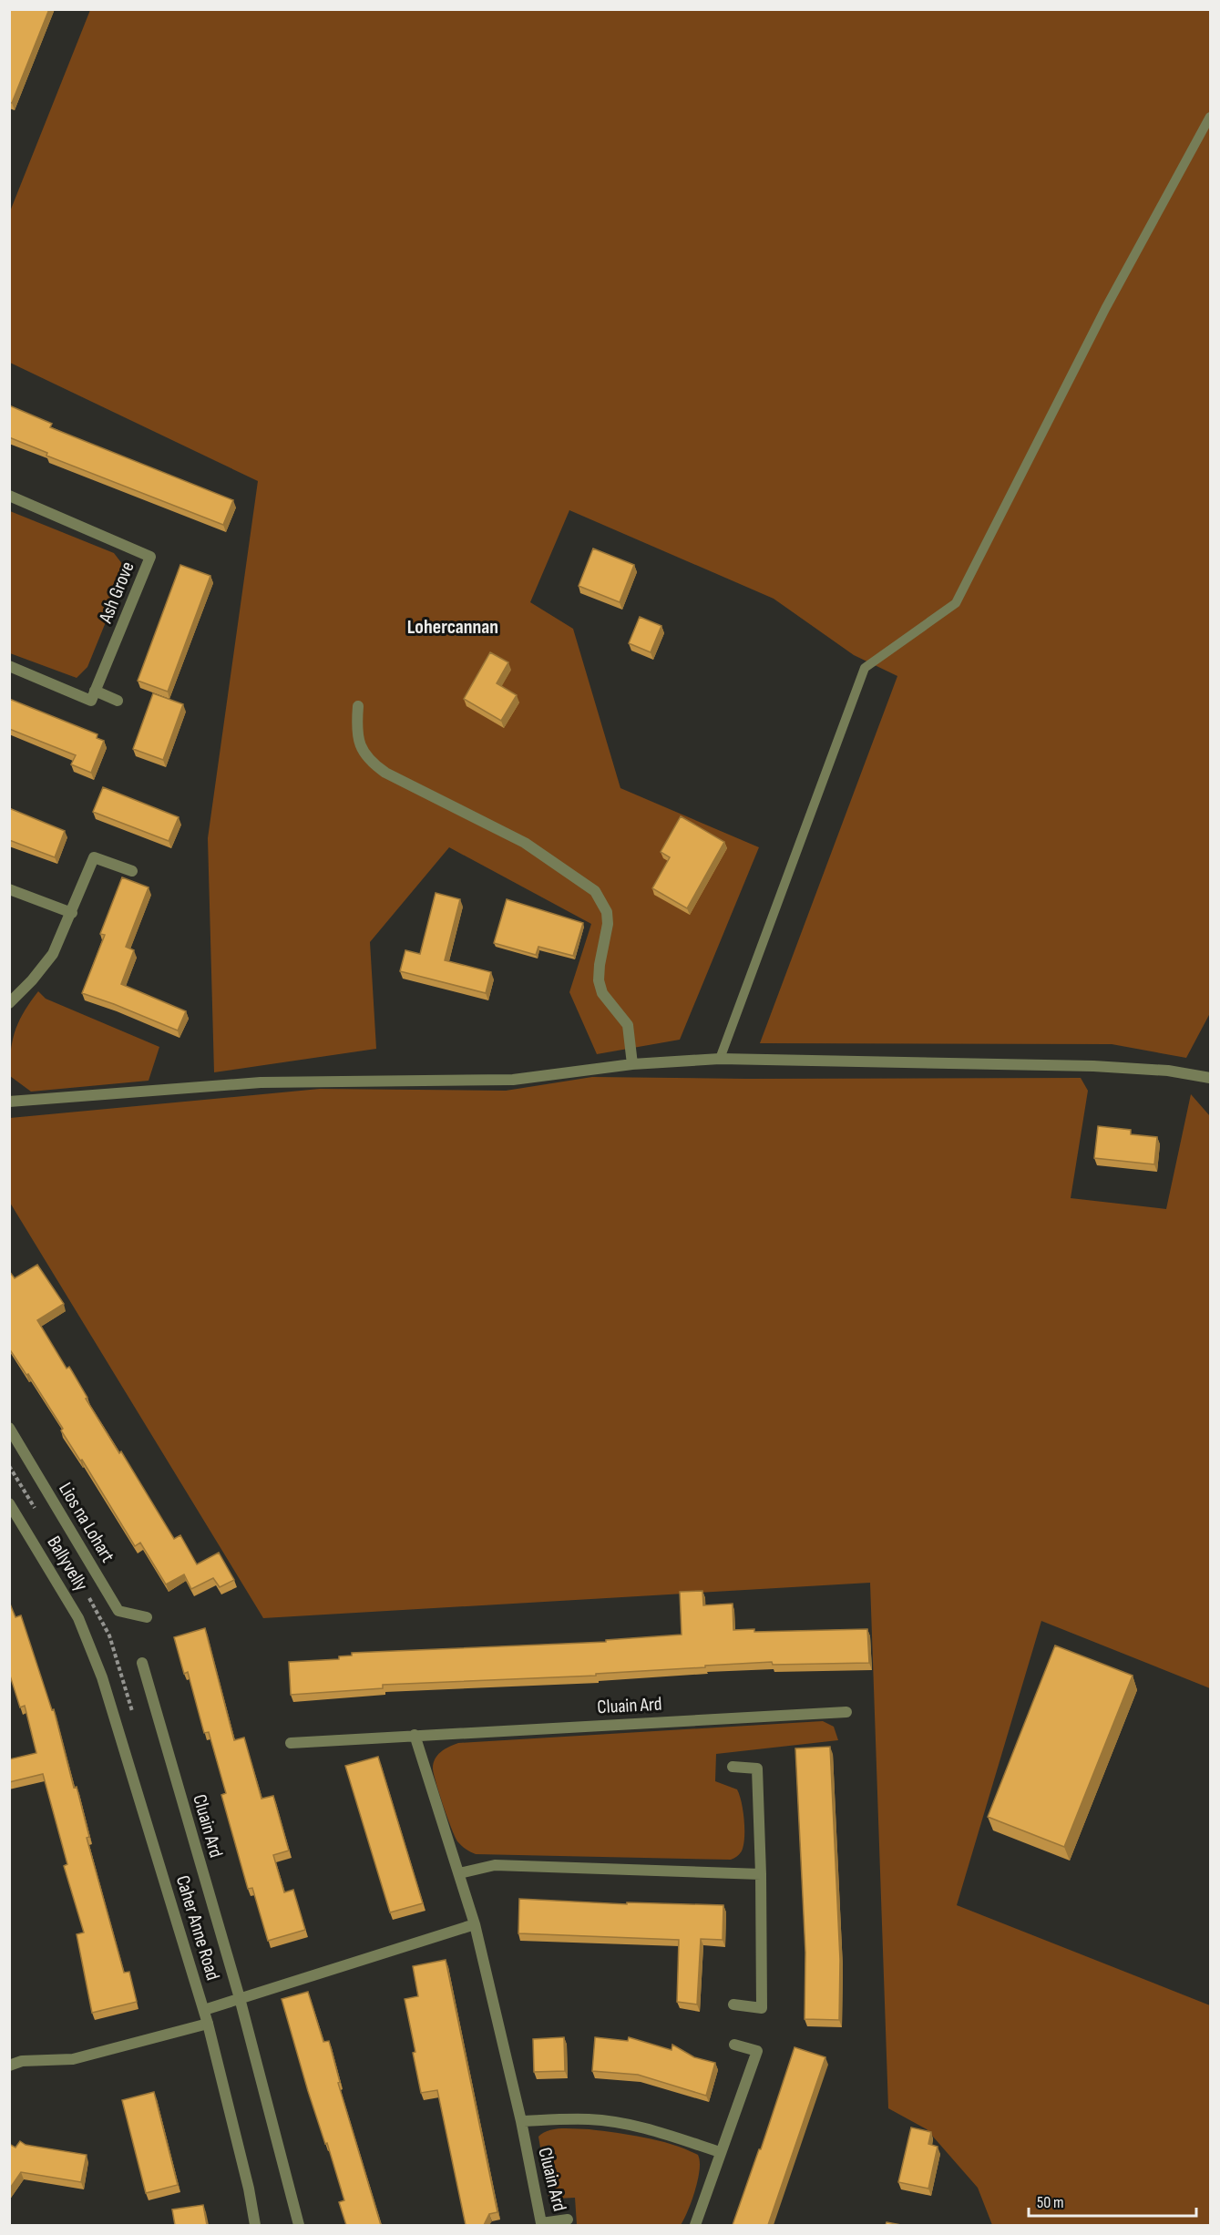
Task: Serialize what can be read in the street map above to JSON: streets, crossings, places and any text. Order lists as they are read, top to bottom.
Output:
{
  "streets": {
    "street": [
      "Ash Grove",
      "Lios na Lohart",
      "Ballyvelly",
      "Cluain Ard",
      "Caher Anne Road"
    ]
  },
  "crossings": [
    ["Ballyvelly", "Caher Anne Road"]
  ],
  "districts": ["Lohercannan"],
  "scale_bar": "50 m"
}
